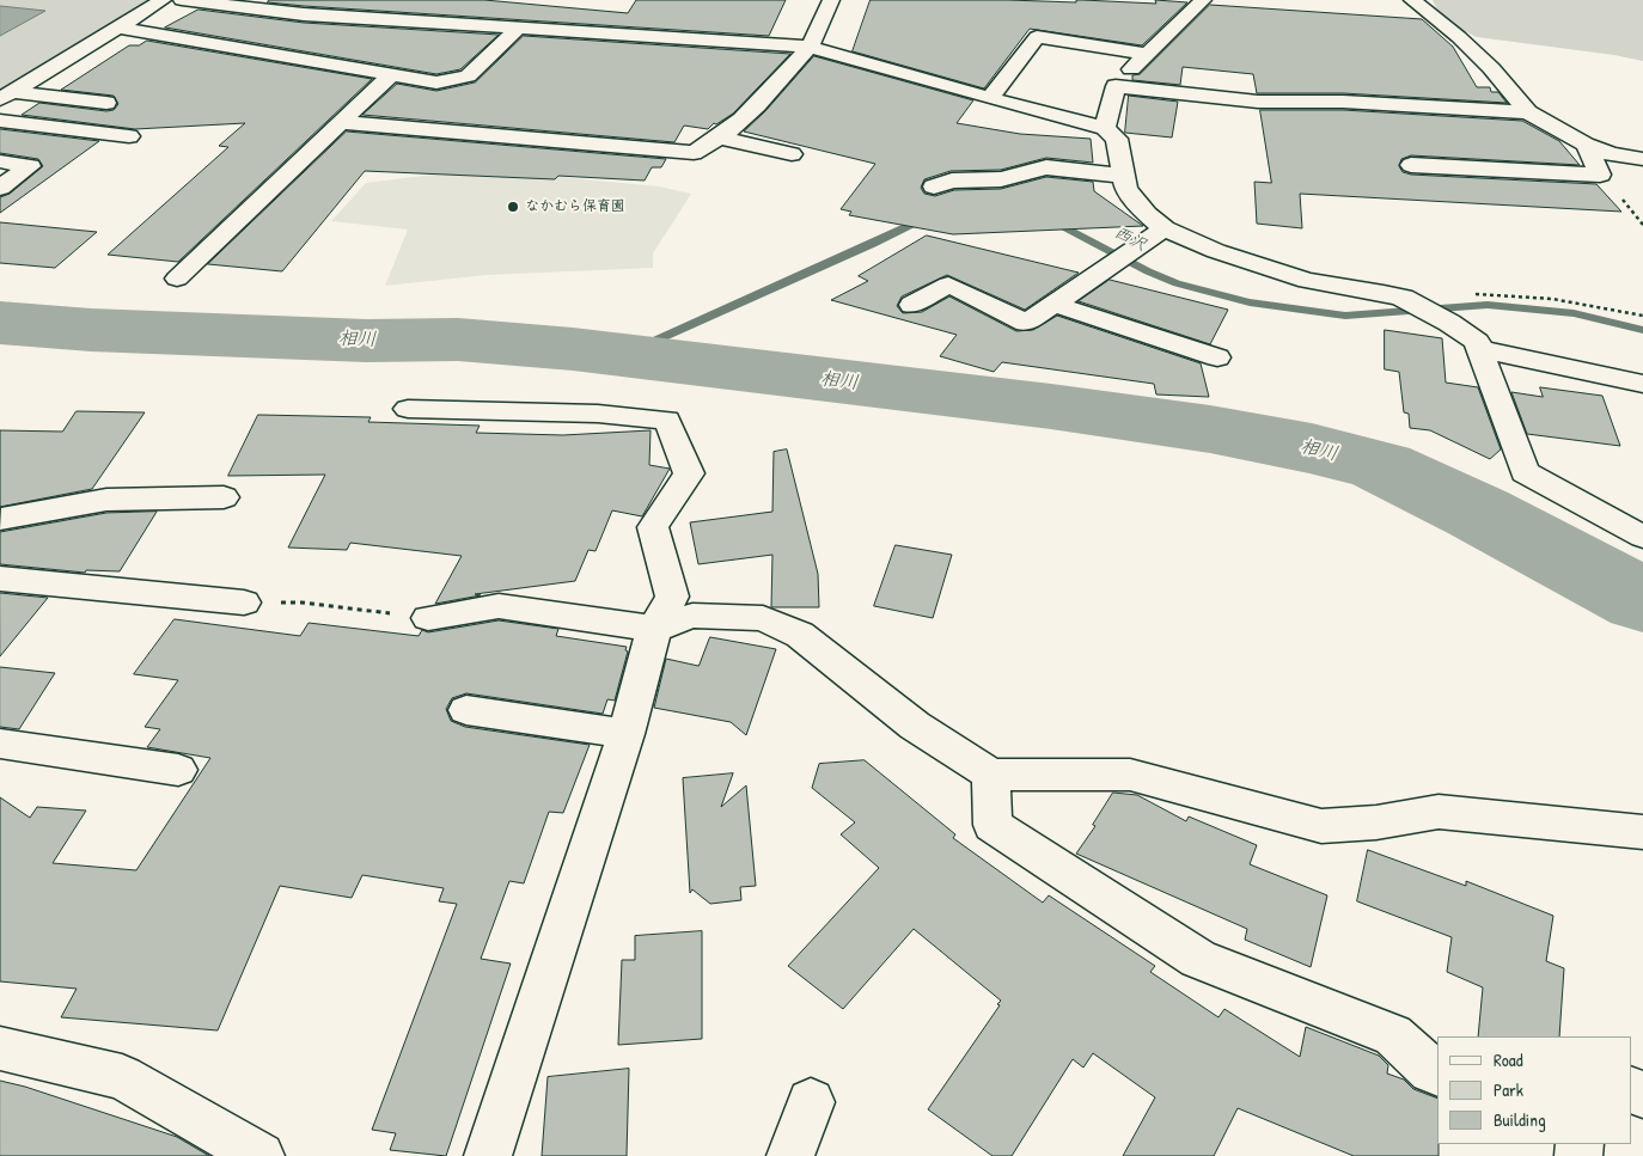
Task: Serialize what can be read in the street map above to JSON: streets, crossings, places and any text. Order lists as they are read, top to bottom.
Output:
{
  "water": ["西沢", "相川"],
  "places": ["なかむら保育園"],
  "legend": ["Road", "Park", "Building"]
}
